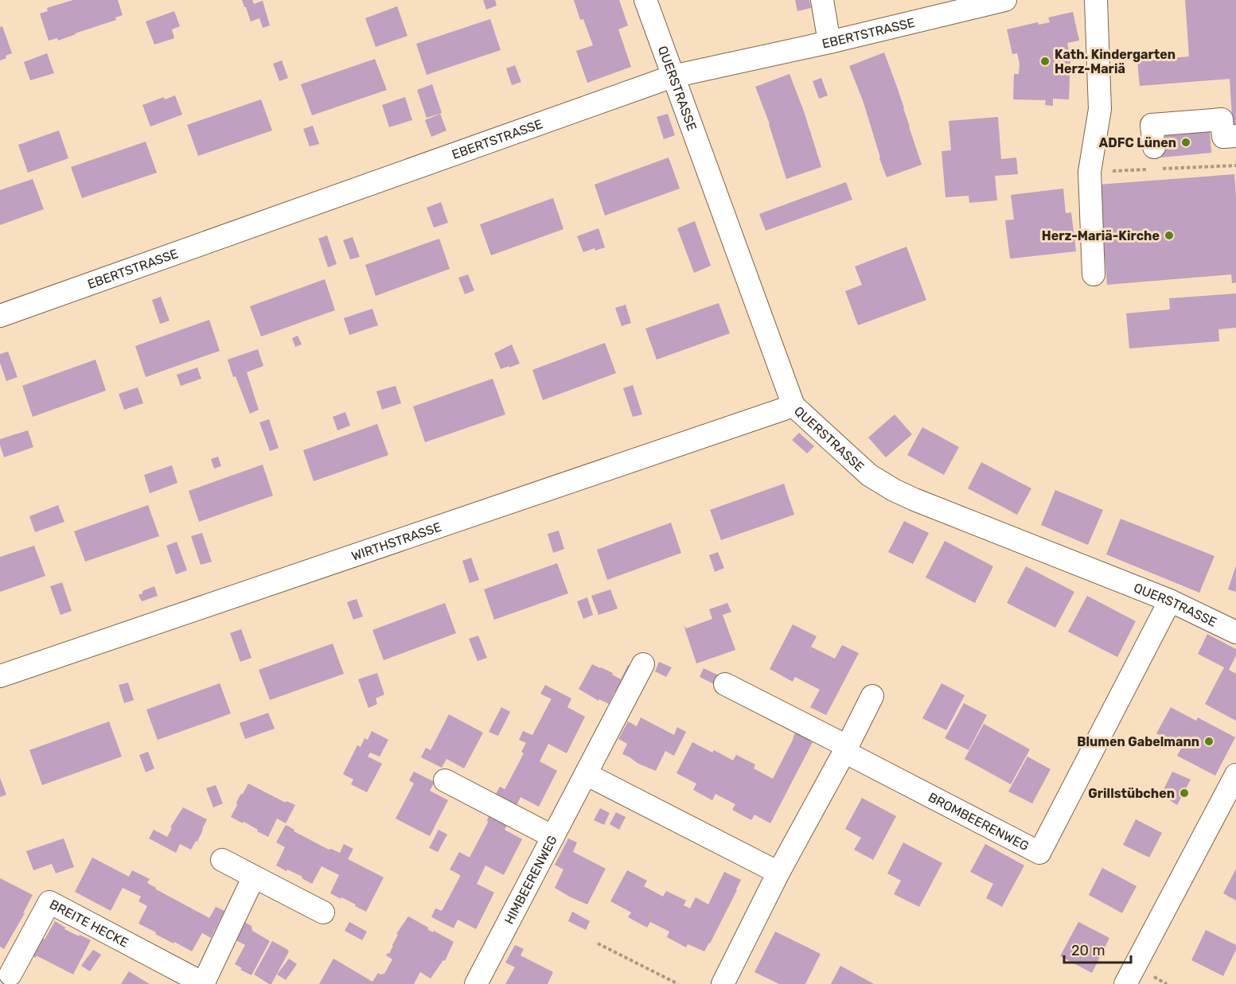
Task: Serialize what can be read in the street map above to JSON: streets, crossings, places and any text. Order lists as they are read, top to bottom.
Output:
{
  "streets": {
    "street": [
      "EBERTSTRASSE",
      "QUERSTRASSE",
      "WIRTHSTRASSE",
      "BROMBEERENWEG",
      "HIMBEERENWEG",
      "BREITE HECKE"
    ]
  },
  "crossings": [
    ["EBERTSTRASSE", "QUERSTRASSE"],
    ["QUERSTRASSE", "WIRTHSTRASSE"],
    ["QUERSTRASSE", "BROMBEERENWEG"]
  ],
  "places": [
    "Kath. Kindergarten Herz-Mariä",
    "ADFC Lünen",
    "Herz-Mariä-Kirche",
    "Blumen Gabelmann",
    "Grillstübchen"
  ],
  "scale_bar": "20 m"
}
